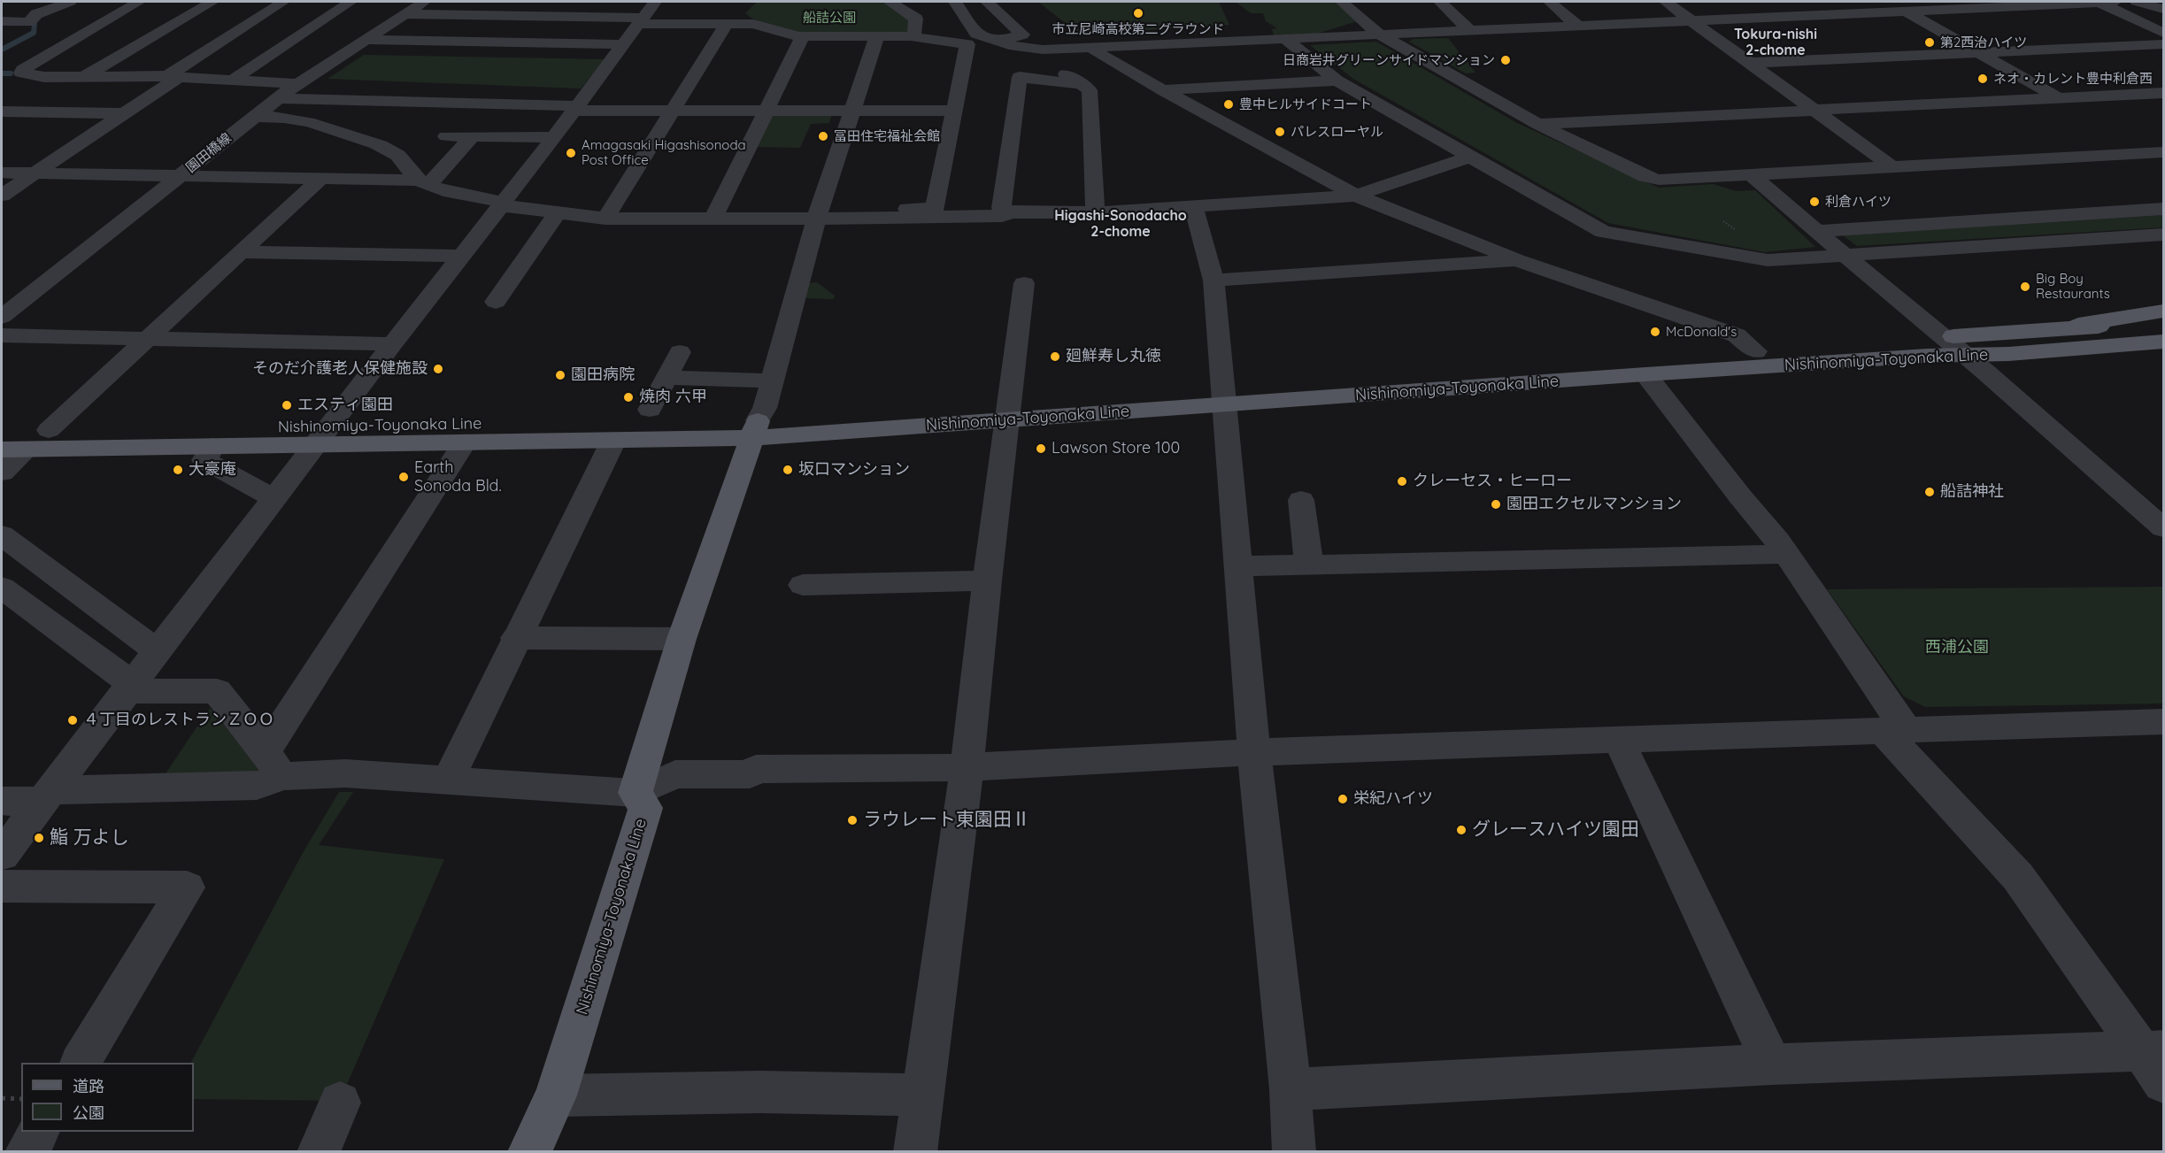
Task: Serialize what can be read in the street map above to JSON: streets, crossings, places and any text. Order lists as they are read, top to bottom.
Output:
{
  "streets": {
    "main road": ["Nishinomiya-Toyonaka Line"],
    "street": ["園田橋線"]
  },
  "districts": ["Tokura-nishi 2-chome", "Higashi-Sonodacho 2-chome"],
  "parks": ["船詰公園", "西浦公園"],
  "places": [
    "市立尼崎高校第二グラウンド",
    "第2西治ハイツ",
    "日商岩井グリーンサイドマンション",
    "ネオ・カレント豊中利倉西",
    "豊中ヒルサイドコート",
    "パレスローヤル",
    "冨田住宅福祉会館",
    "Amagasaki Higashisonoda Post Office",
    "利倉ハイツ",
    "Big Boy Restaurants",
    "McDonald's",
    "廻鮮寿し丸徳",
    "そのだ介護老人保健施設",
    "園田病院",
    "焼肉 六甲",
    "エスティ園田",
    "Lawson Store 100",
    "大豪庵",
    "坂口マンション",
    "Earth Sonoda Bld.",
    "クレーセス・ヒーロー",
    "船詰神社",
    "園田エクセルマンション",
    "４丁目のレストランＺＯＯ",
    "栄紀ハイツ",
    "ラウレート東園田Ⅱ",
    "グレースハイツ園田",
    "鮨 万よし"
  ],
  "legend": ["道路", "公園"]
}
